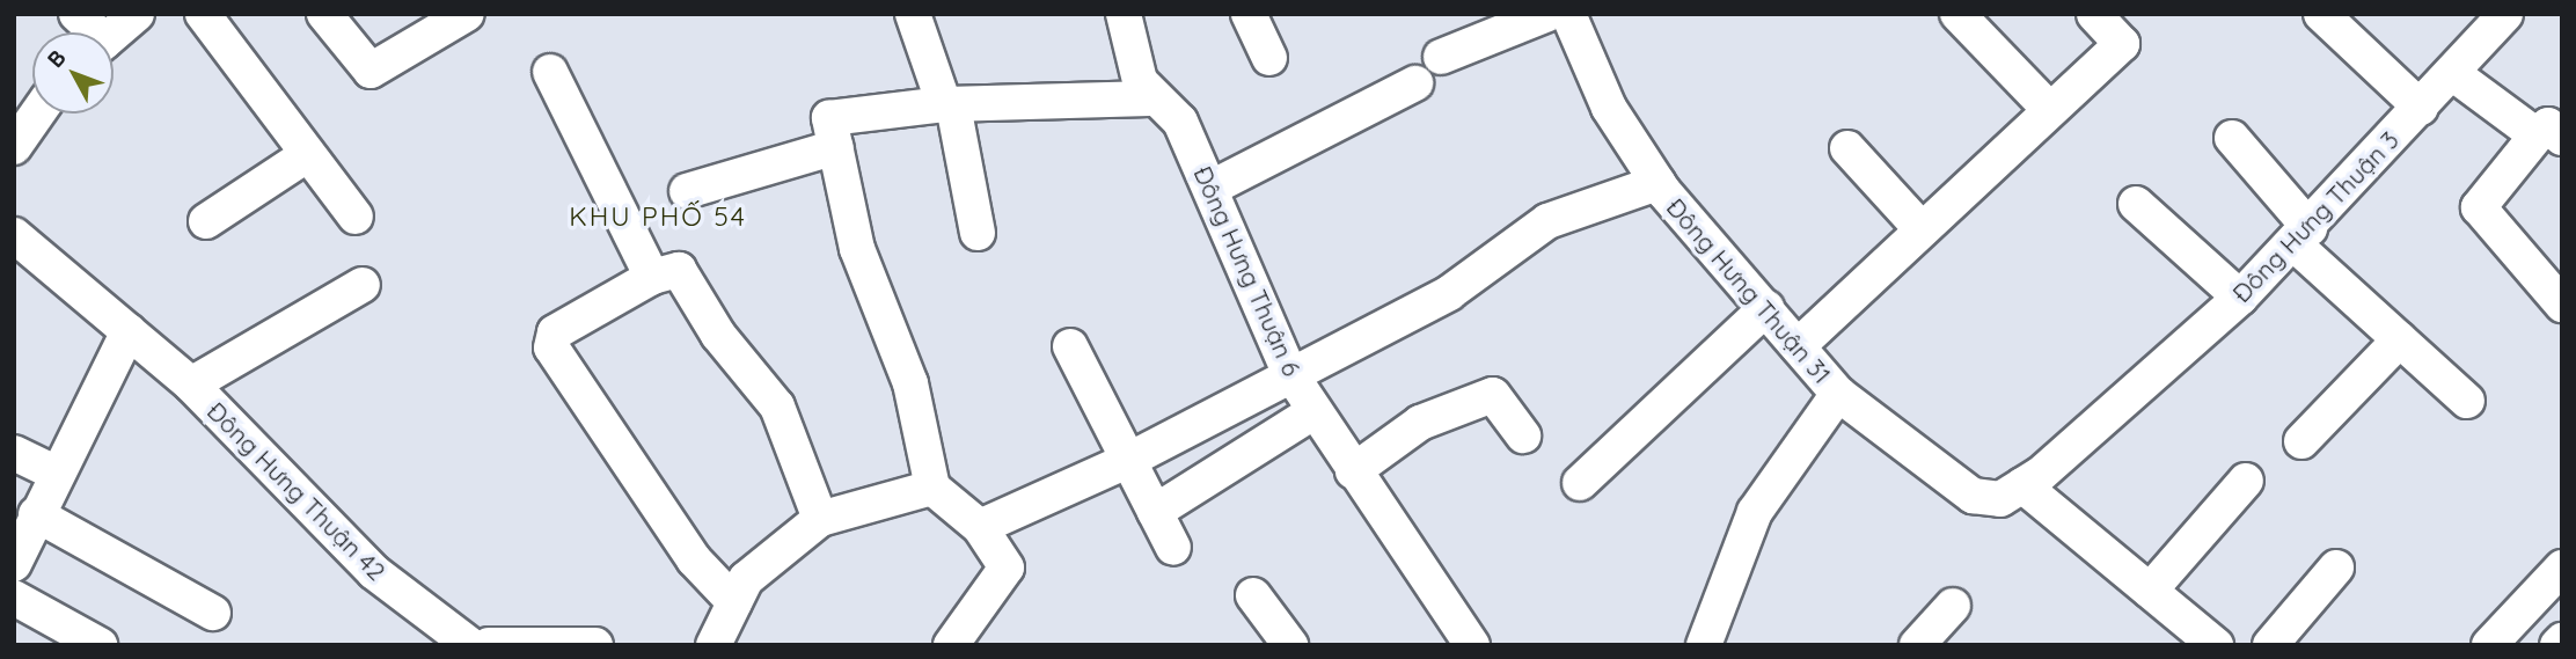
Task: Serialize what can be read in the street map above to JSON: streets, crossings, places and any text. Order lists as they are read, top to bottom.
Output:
{
  "streets": {
    "street": [
      "Đông Hưng Thuận 3",
      "Đông Hưng Thuận 6",
      "Đông Hưng Thuận 31",
      "Đông Hưng Thuận 42"
    ]
  },
  "crossings": [
    ["Đông Hưng Thuận 3", "Đông Hưng Thuận 31"]
  ],
  "districts": ["KHU PHỐ 54"],
  "north": "top left"
}
